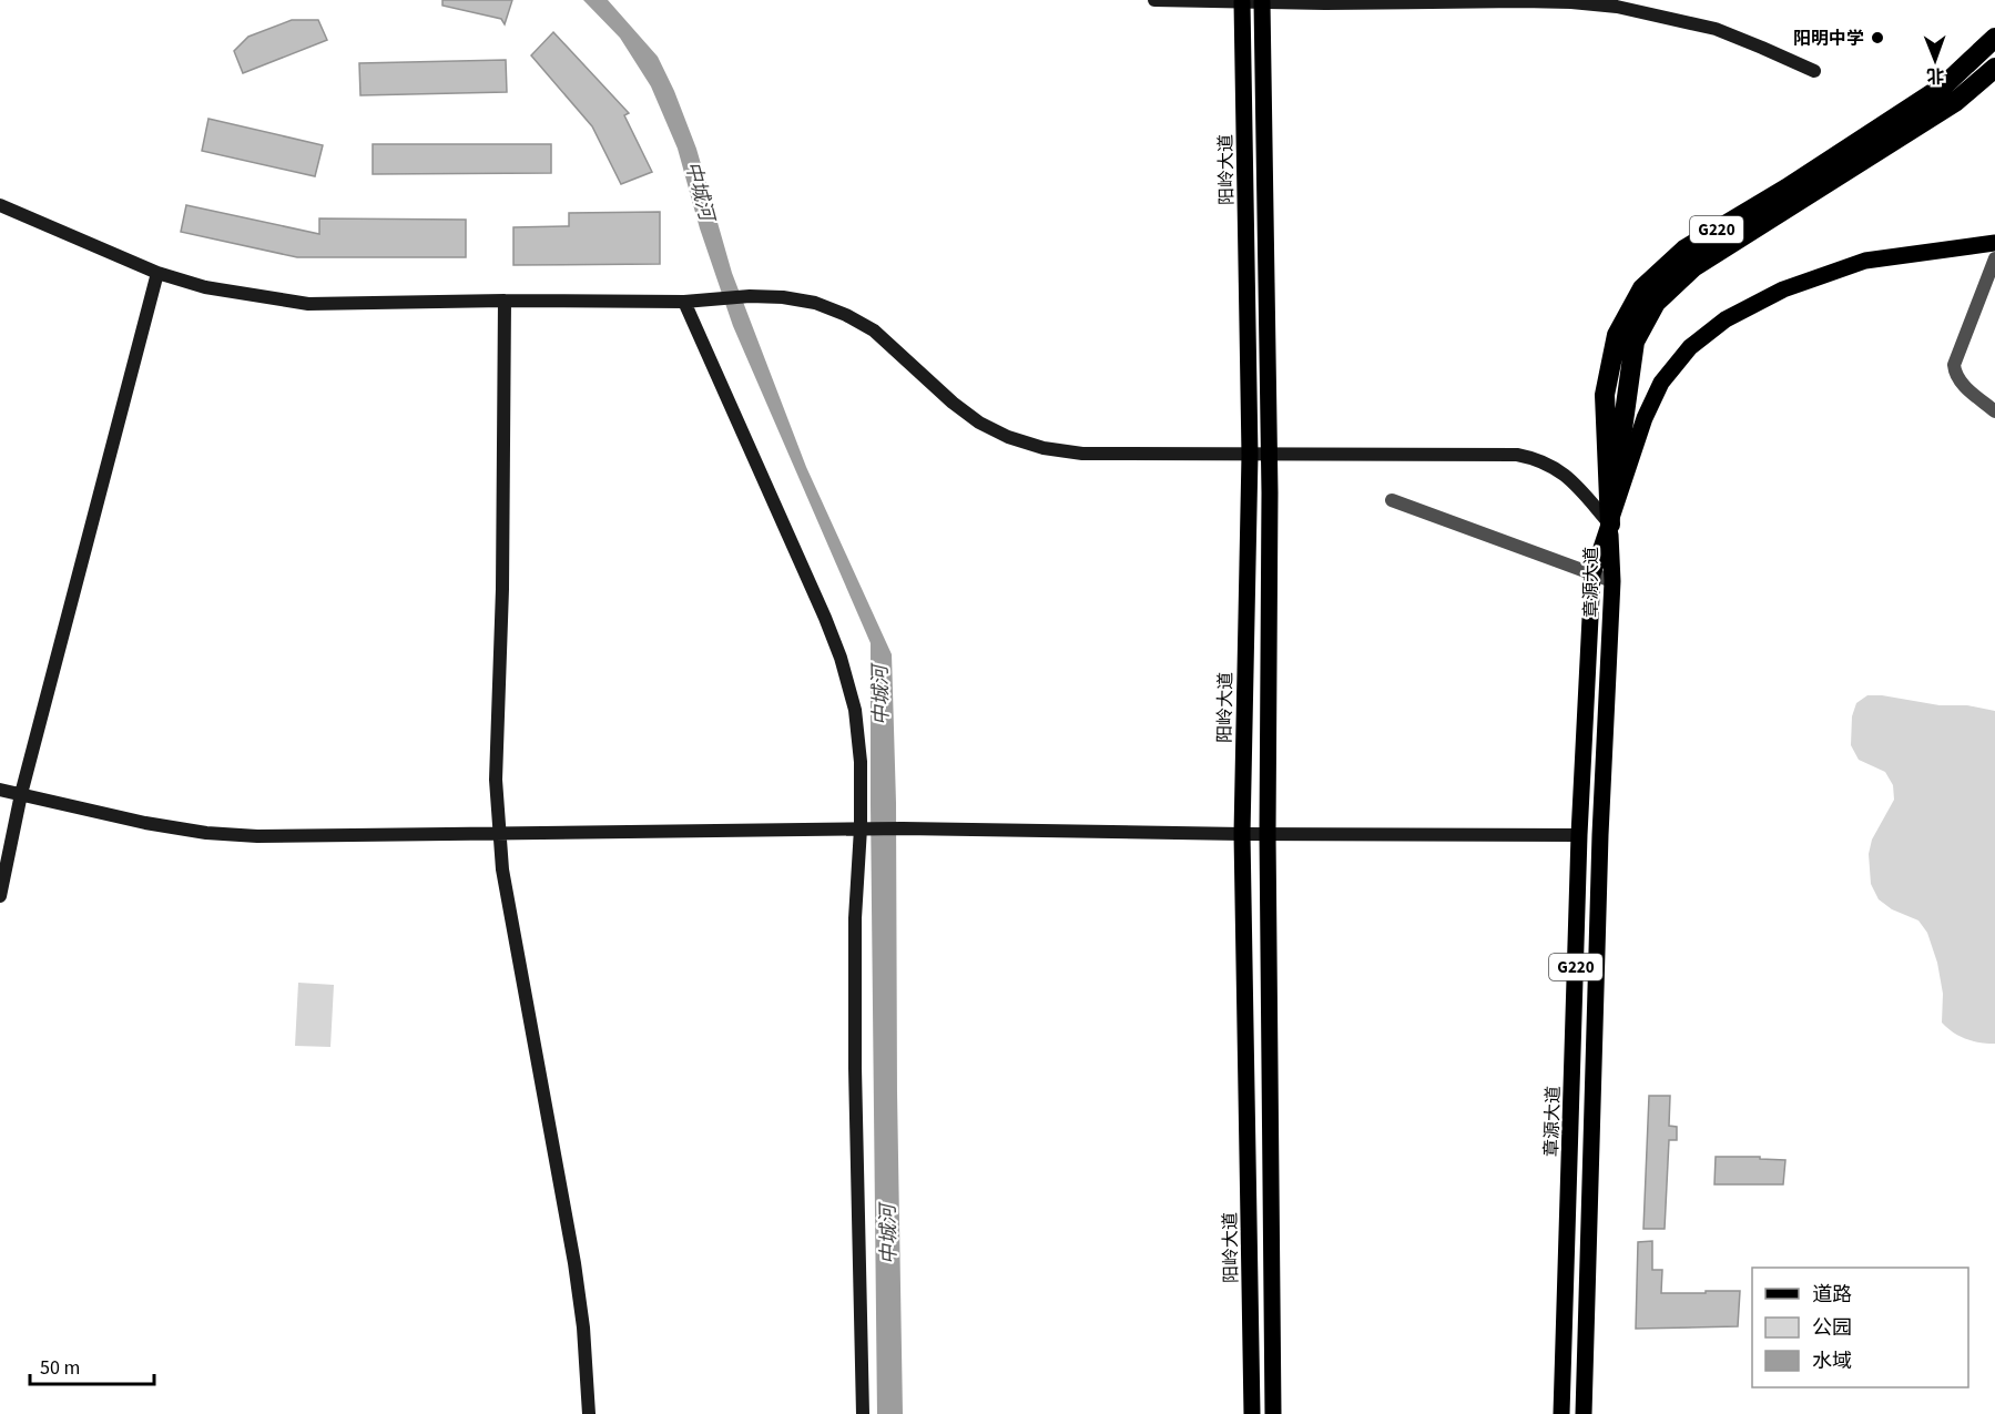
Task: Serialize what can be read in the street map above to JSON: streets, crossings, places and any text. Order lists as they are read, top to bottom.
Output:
{
  "streets": {
    "highway": ["G220"],
    "main road": ["阳岭大道", "章源大道"]
  },
  "crossings": [
    ["G220", "章源大道"]
  ],
  "water": ["中城河"],
  "places": ["阳明中学"],
  "legend": ["道路", "公园", "水域"],
  "scale_bar": "50 m",
  "north": "bottom"
}
